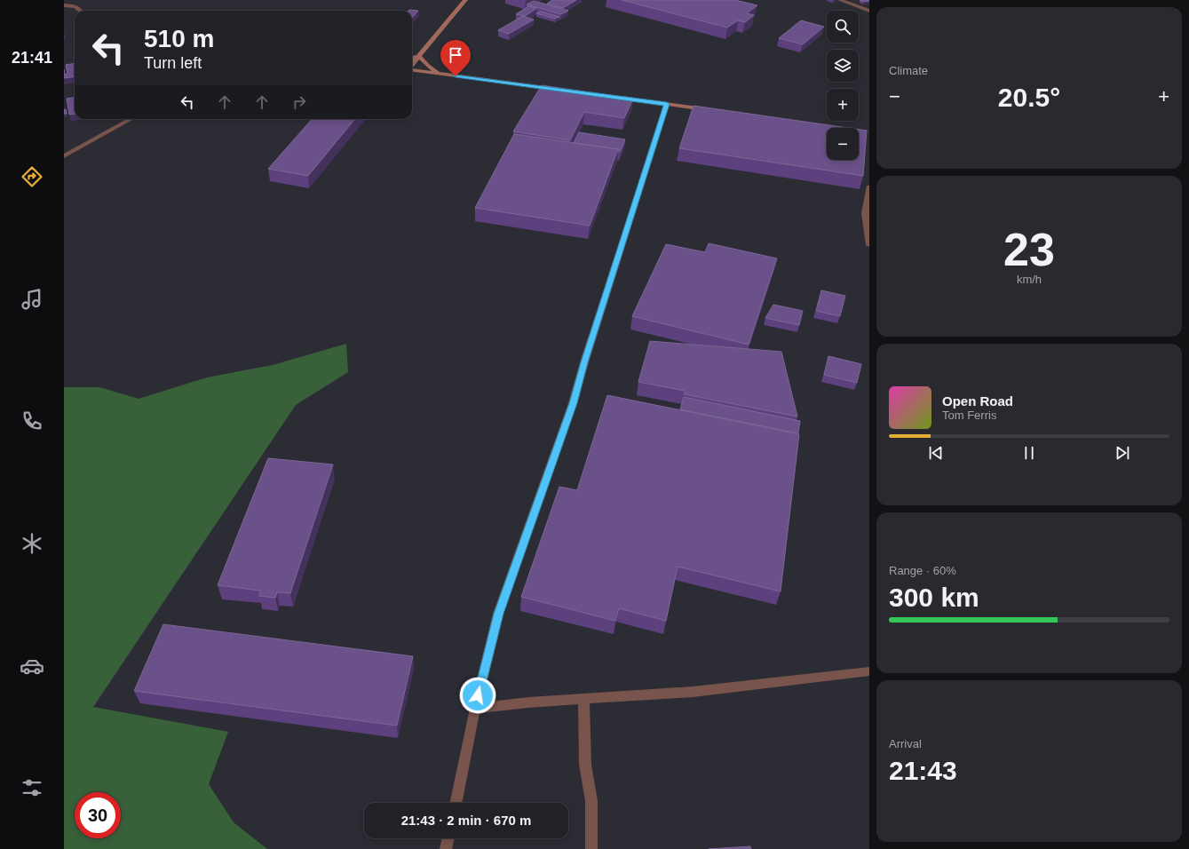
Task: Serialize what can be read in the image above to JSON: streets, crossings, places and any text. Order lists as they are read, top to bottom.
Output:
{
  "page": {
    "tabs": "21:41",
    "tile": [
      "Climate",
      ["23", "km/h"],
      ["Range · 60%", "300 km"],
      ["Arrival", "21:43"]
    ],
    "map_buttons": ["+", "−"],
    "turn": ["510 m", "Turn left"],
    "heat": ["−", "20.5°", "+"],
    "song": ["Open Road", "Tom Ferris"],
    "limit": "30",
    "trip": "21:43 · 2 min · 670 m"
  }
}
